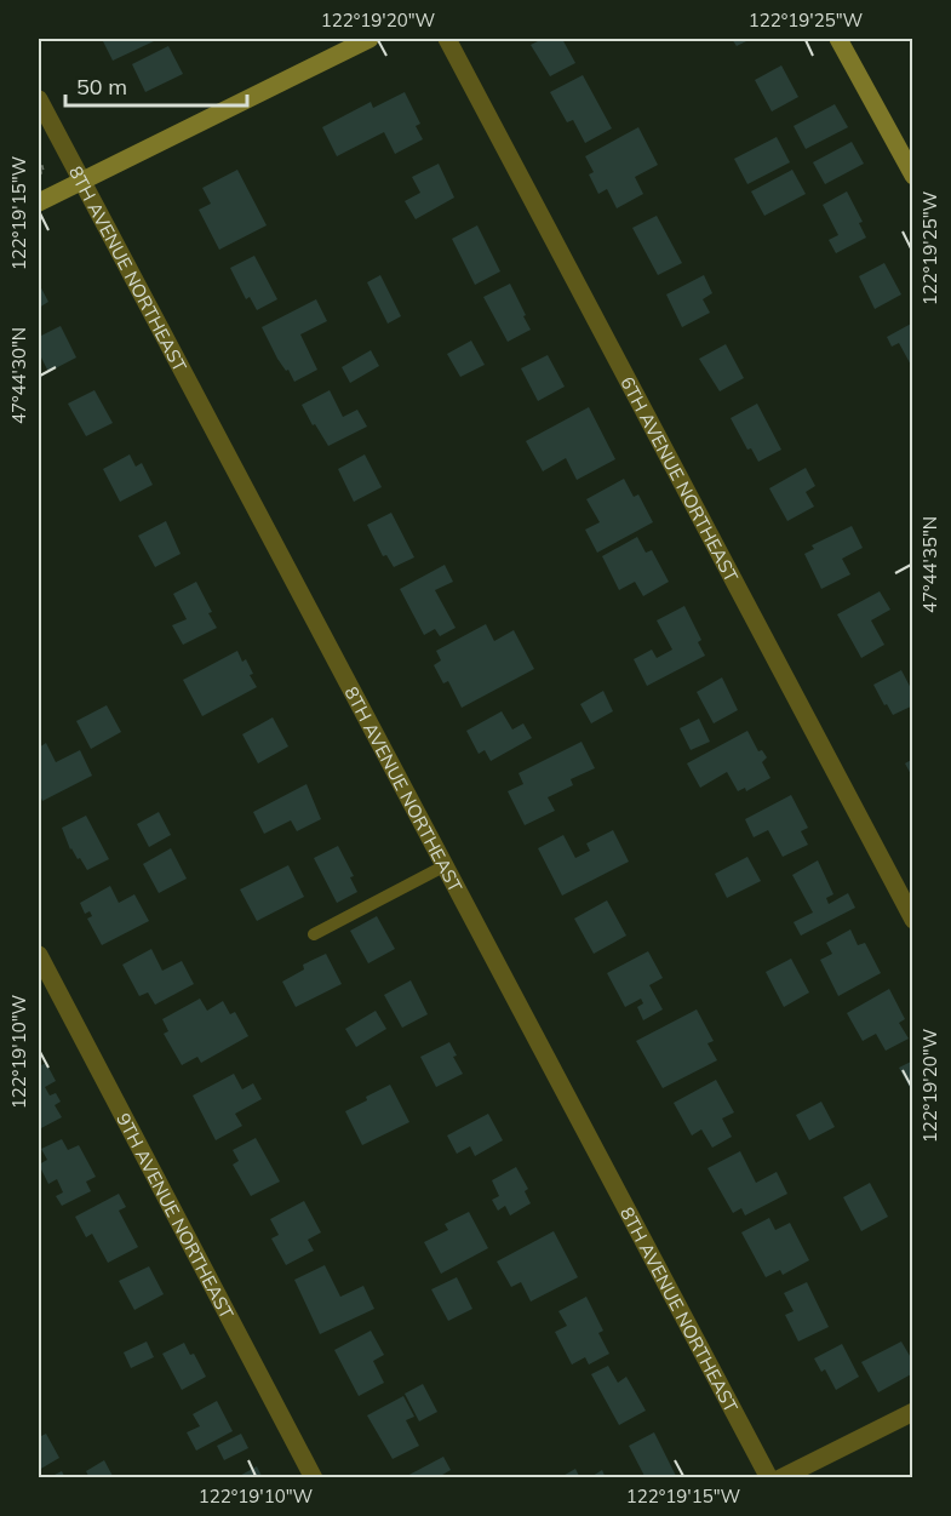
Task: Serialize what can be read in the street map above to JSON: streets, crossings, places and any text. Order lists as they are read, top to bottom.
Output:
{
  "streets": {
    "street": ["8TH AVENUE NORTHEAST", "6TH AVENUE NORTHEAST", "9TH AVENUE NORTHEAST"]
  },
  "scale_bar": "50 m",
  "coordinates": [
    "122°19'20\"W",
    "122°19'25\"W",
    "122°19'15\"W",
    "47°44'30\"N",
    "47°44'35\"N",
    "122°19'10\"W"
  ]
}
